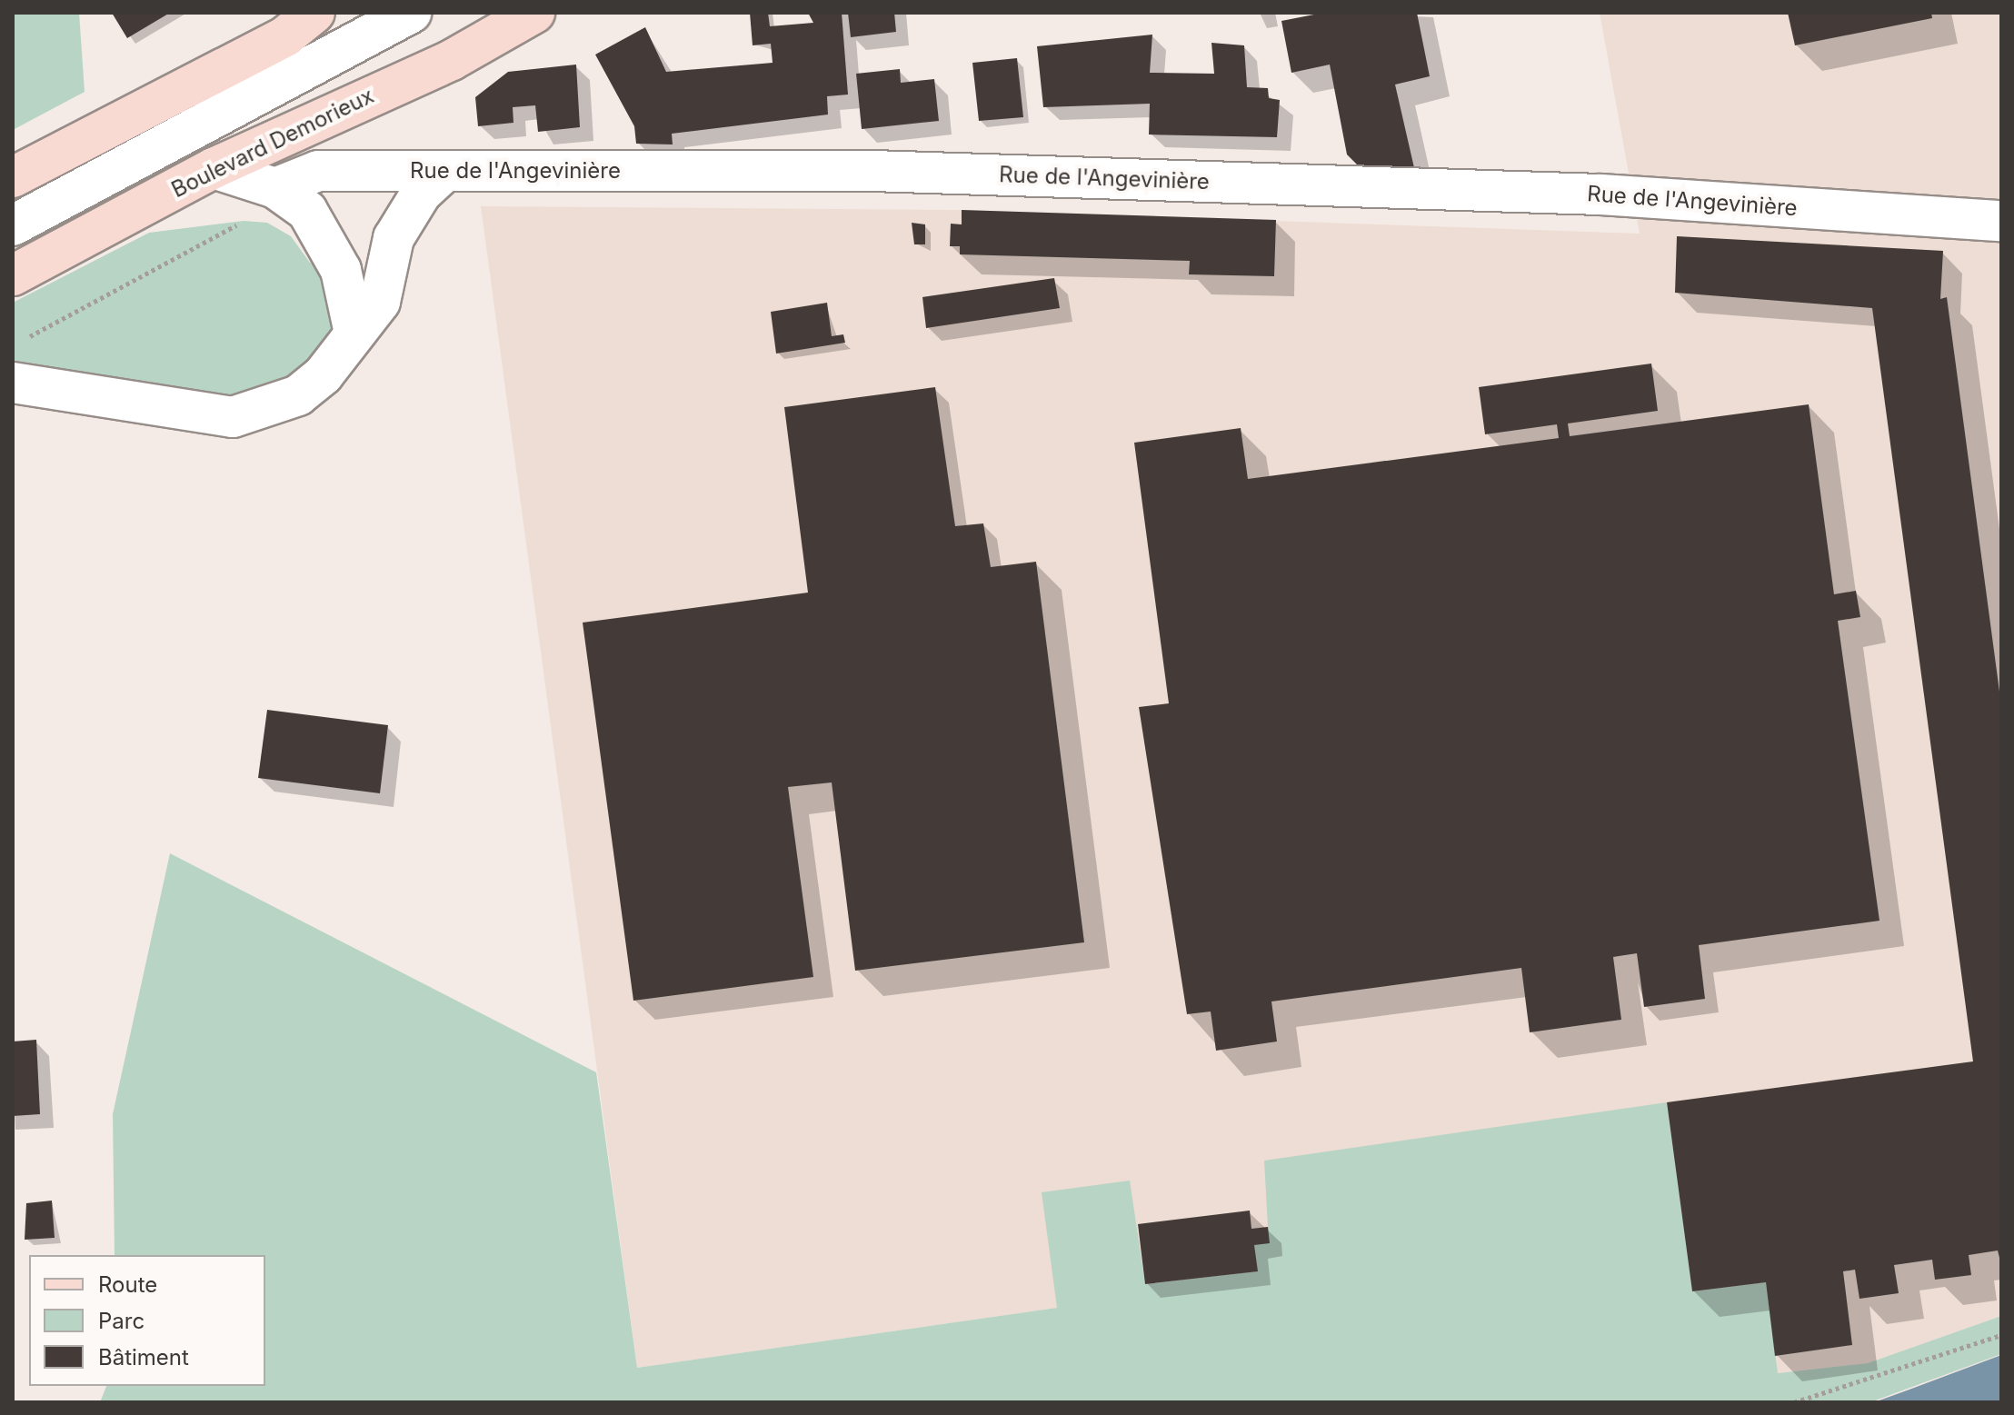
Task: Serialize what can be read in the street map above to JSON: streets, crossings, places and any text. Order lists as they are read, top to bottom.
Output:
{
  "streets": {
    "main road": ["Boulevard Demorieux"],
    "street": ["Rue de l'Angevinière"]
  },
  "legend": ["Route", "Parc", "Bâtiment"]
}
